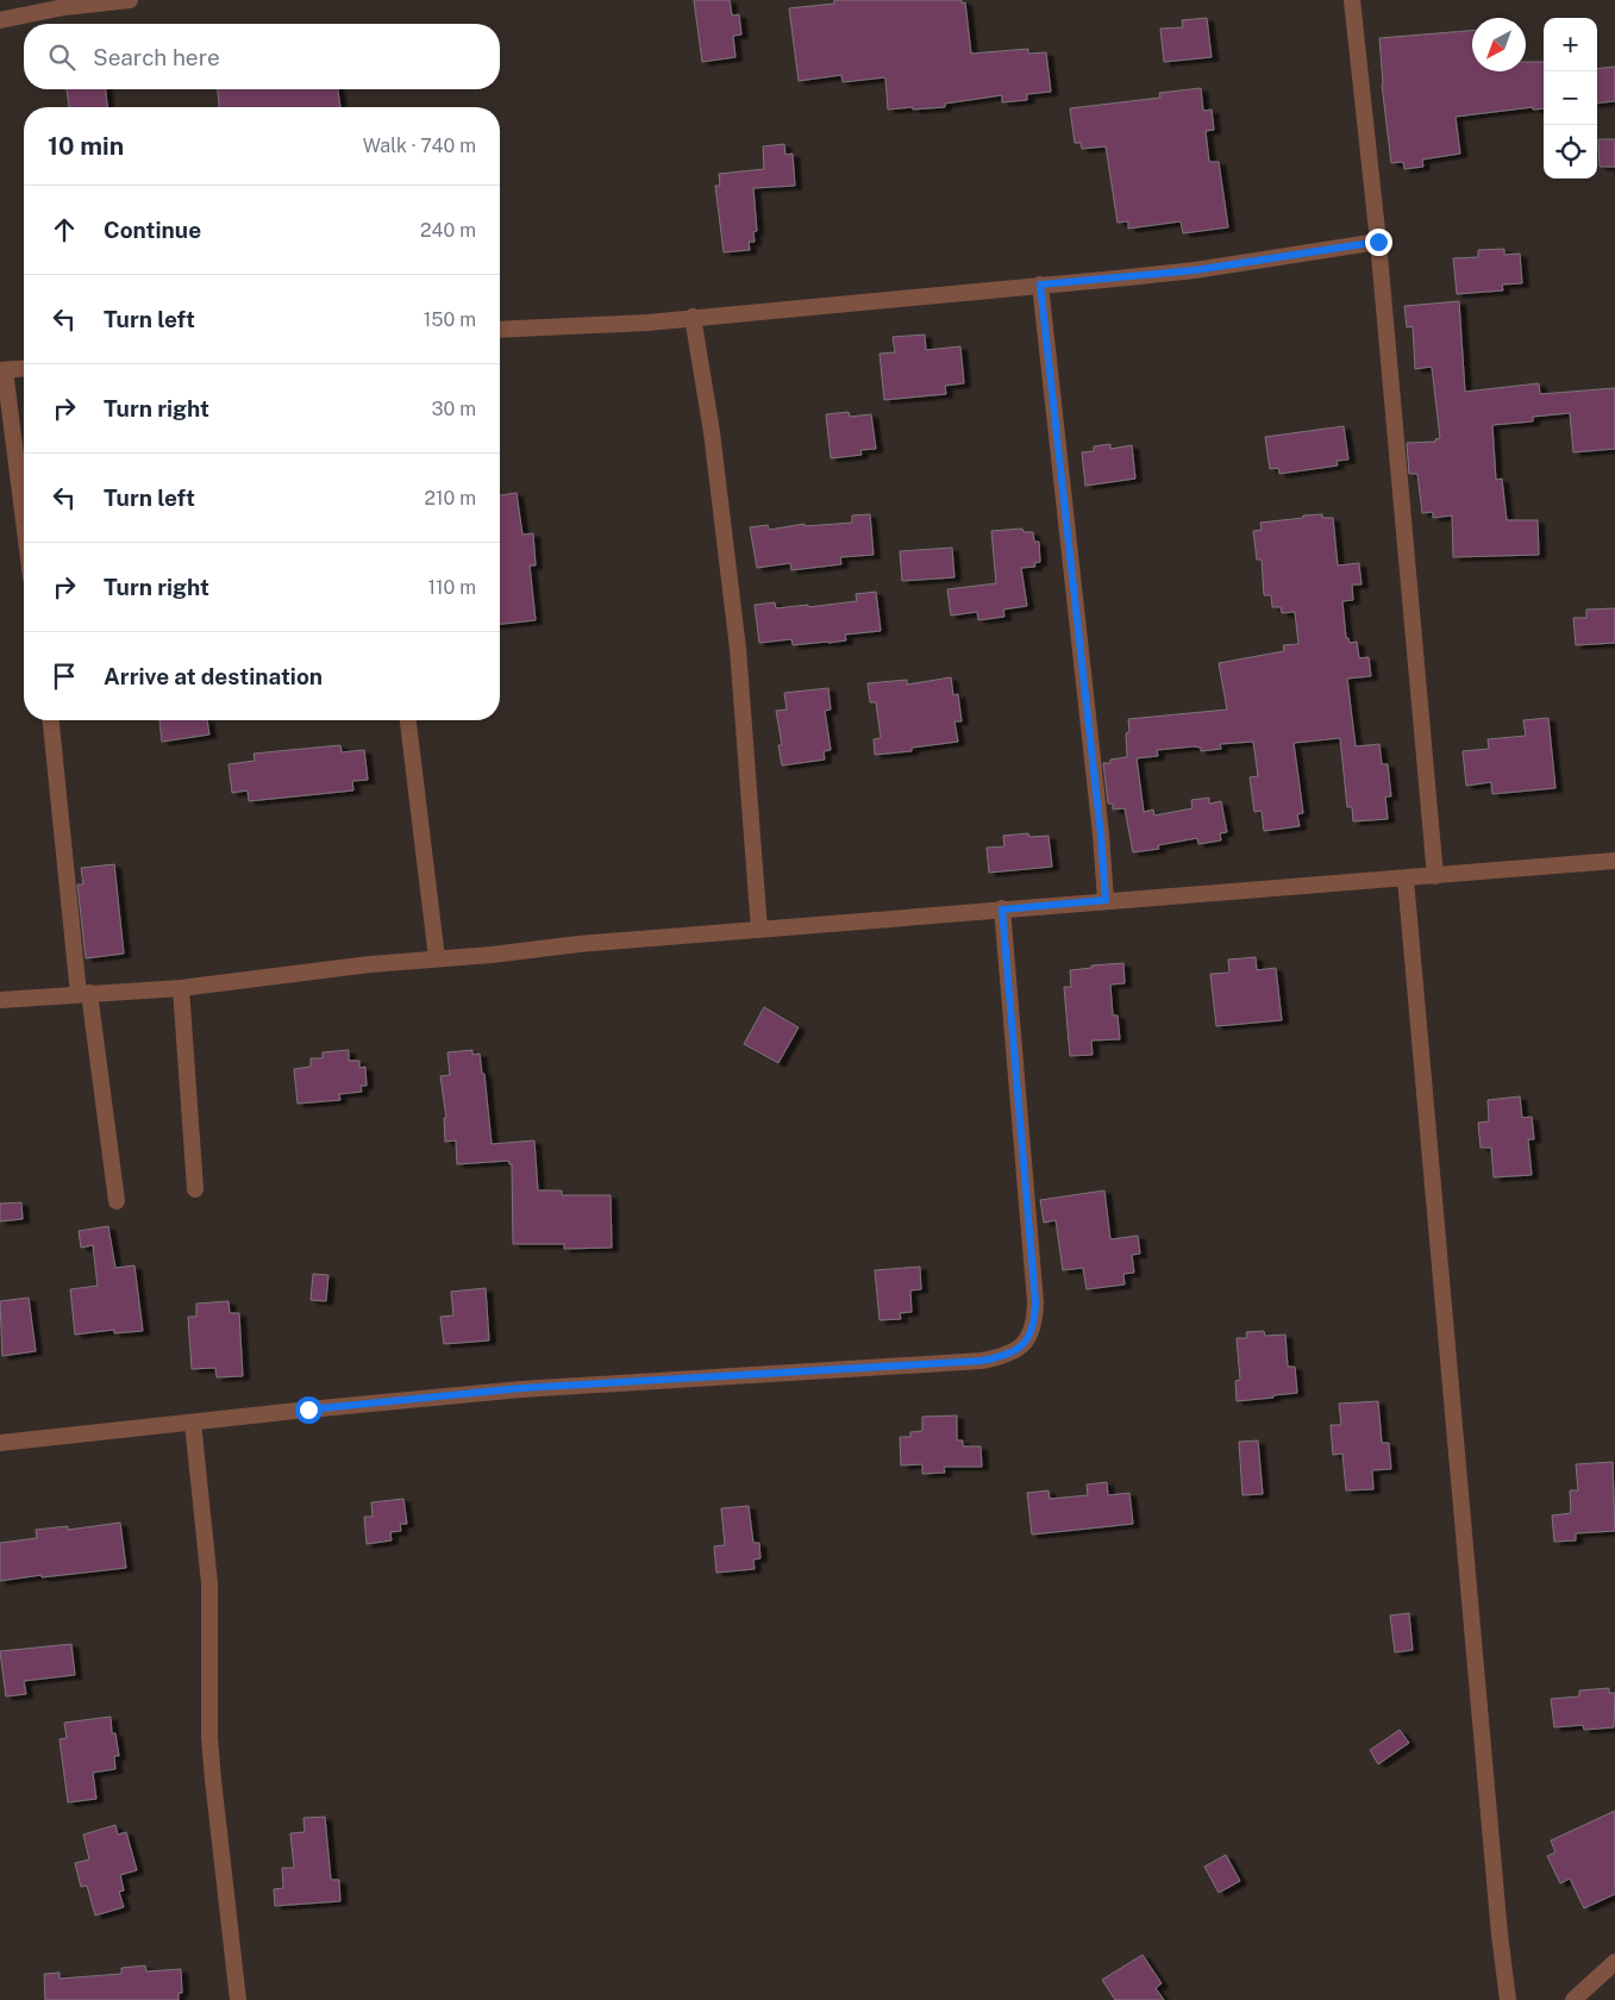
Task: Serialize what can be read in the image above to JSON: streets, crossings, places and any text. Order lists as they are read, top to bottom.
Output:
{
  "north": "bottom left",
  "page": {
    "map_buttons": ["+", "−"],
    "search": "Search here",
    "heading": ["10 min", "Walk · 740 m"],
    "list": [
      ["Continue", "240 m"],
      ["Turn left", "150 m"],
      ["Turn right", "30 m"],
      ["Turn left", "210 m"],
      ["Turn right", "110 m"],
      "Arrive at destination"
    ]
  }
}
